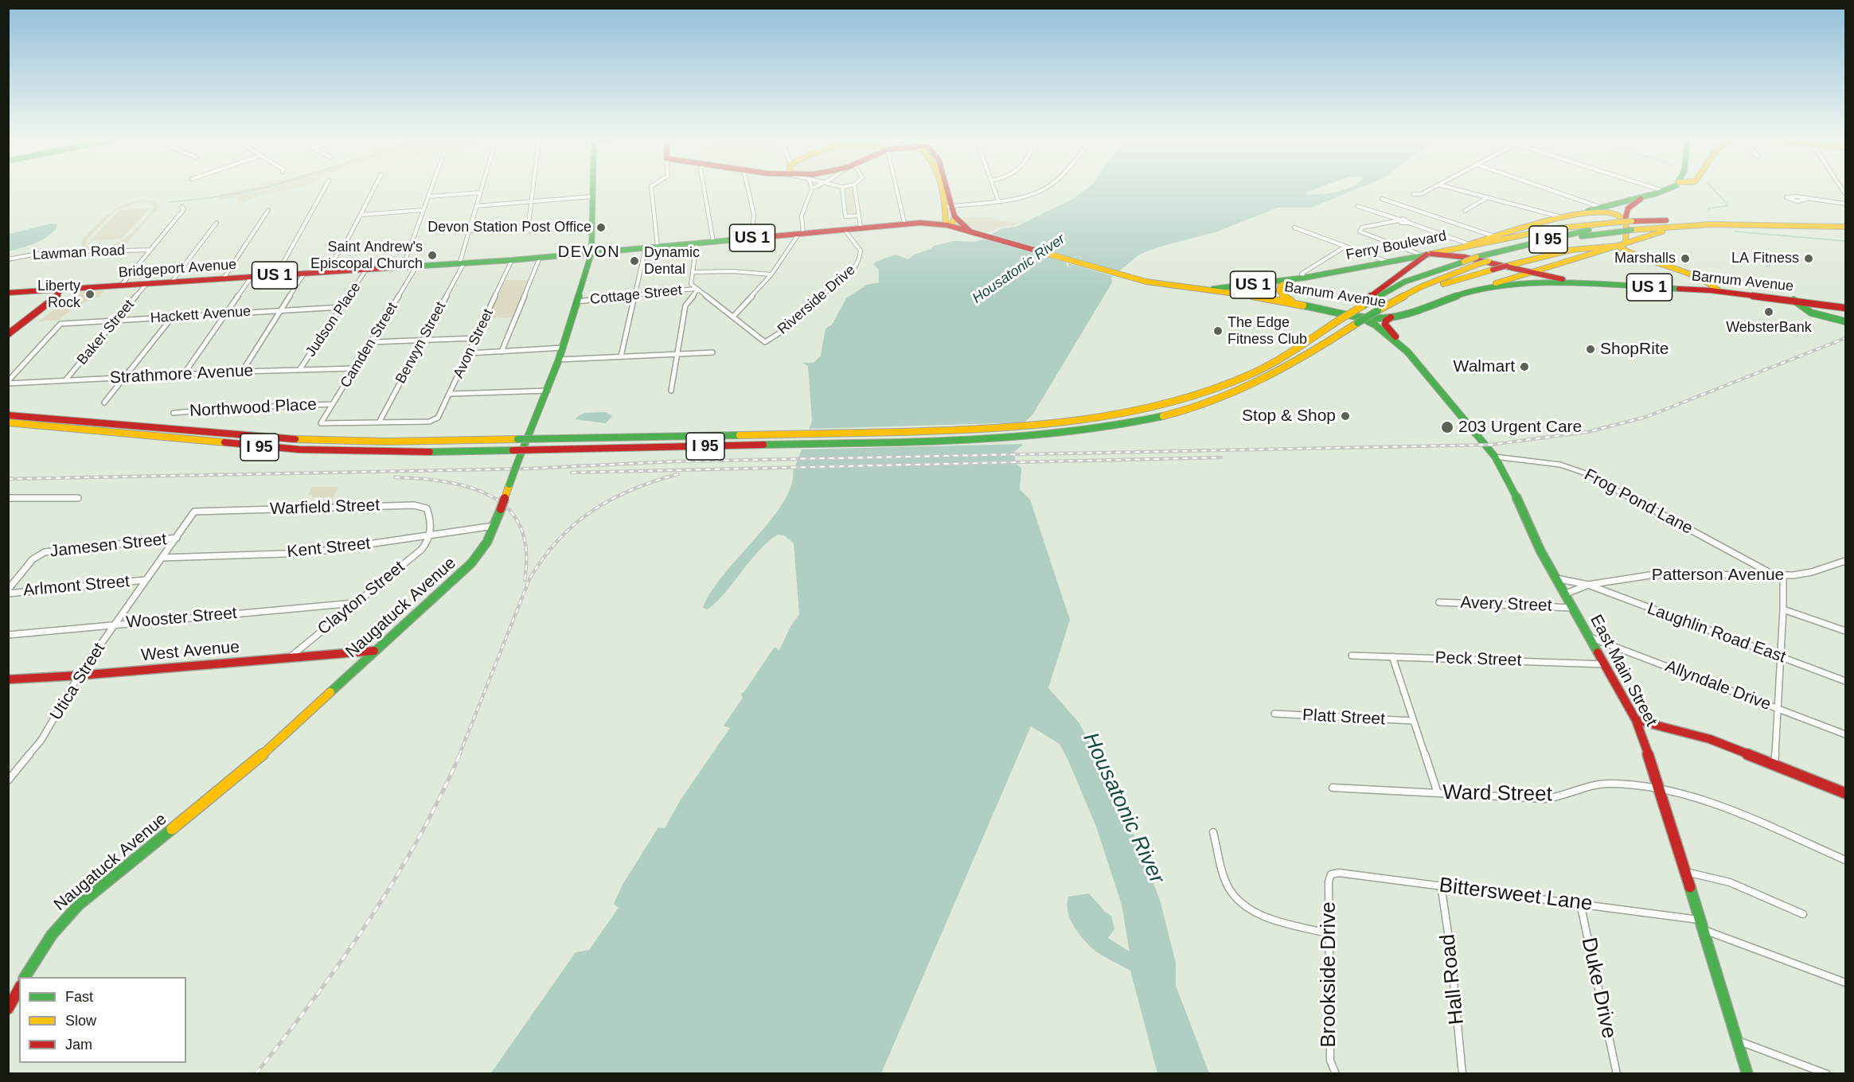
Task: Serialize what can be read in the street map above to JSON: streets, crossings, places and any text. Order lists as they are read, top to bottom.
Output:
{
  "streets": {
    "main road": [
      "US 1",
      "I 95",
      "Ferry Boulevard",
      "Bridgeport Avenue",
      "Barnum Avenue",
      "Naugatuck Avenue",
      "West Avenue",
      "East Main Street"
    ],
    "street": [
      "Lawman Road",
      "Cottage Street",
      "Riverside Drive",
      "Hackett Avenue",
      "Judson Place",
      "Baker Street",
      "Berwyn Street",
      "Avon Street",
      "Camden Street",
      "Strathmore Avenue",
      "Northwood Place",
      "Frog Pond Lane",
      "Warfield Street",
      "Jamesen Street",
      "Kent Street",
      "Patterson Avenue",
      "Arlmont Street",
      "Clayton Street",
      "Avery Street",
      "Wooster Street",
      "Laughlin Road East",
      "Peck Street",
      "Utica Street",
      "Allyndale Drive",
      "Platt Street",
      "Ward Street",
      "Bittersweet Lane",
      "Brookside Drive",
      "Hall Road",
      "Duke Drive"
    ]
  },
  "crossings": [
    ["I 95", "Ferry Boulevard"],
    ["Ferry Boulevard", "Barnum Avenue"],
    ["Bridgeport Avenue", "Barnum Avenue"],
    ["Bridgeport Avenue", "Riverside Drive"],
    ["Bridgeport Avenue", "Judson Place"],
    ["Bridgeport Avenue", "Baker Street"],
    ["Bridgeport Avenue", "Berwyn Street"],
    ["Bridgeport Avenue", "Avon Street"],
    ["Bridgeport Avenue", "Camden Street"],
    ["Bridgeport Avenue", "Naugatuck Avenue"],
    ["Barnum Avenue", "East Main Street"],
    ["Cottage Street", "Naugatuck Avenue"],
    ["Hackett Avenue", "Judson Place"],
    ["Hackett Avenue", "Baker Street"],
    ["Hackett Avenue", "Strathmore Avenue"],
    ["Judson Place", "Strathmore Avenue"],
    ["Baker Street", "Strathmore Avenue"],
    ["Berwyn Street", "Avon Street"],
    ["Berwyn Street", "Camden Street"],
    ["Avon Street", "Camden Street"],
    ["Camden Street", "Strathmore Avenue"],
    ["Camden Street", "Northwood Place"],
    ["Frog Pond Lane", "Patterson Avenue"],
    ["Frog Pond Lane", "East Main Street"],
    ["Warfield Street", "Kent Street"],
    ["Warfield Street", "Clayton Street"],
    ["Warfield Street", "Utica Street"],
    ["Jamesen Street", "Utica Street"],
    ["Kent Street", "Clayton Street"],
    ["Kent Street", "Naugatuck Avenue"],
    ["Kent Street", "Utica Street"],
    ["Patterson Avenue", "Laughlin Road East"],
    ["Patterson Avenue", "East Main Street"],
    ["Arlmont Street", "Utica Street"],
    ["Clayton Street", "Wooster Street"],
    ["Clayton Street", "West Avenue"],
    ["Avery Street", "East Main Street"],
    ["Naugatuck Avenue", "West Avenue"],
    ["Wooster Street", "Utica Street"],
    ["West Avenue", "Utica Street"],
    ["Peck Street", "East Main Street"],
    ["East Main Street", "Allyndale Drive"],
    ["East Main Street", "Ward Street"],
    ["East Main Street", "Bittersweet Lane"],
    ["Bittersweet Lane", "Brookside Drive"],
    ["Bittersweet Lane", "Hall Road"],
    ["Bittersweet Lane", "Duke Drive"]
  ],
  "districts": ["DEVON"],
  "water": ["Housatonic River"],
  "places": [
    "Devon Station Post Office",
    "Saint Andrew's Episcopal Church",
    "Marshalls",
    "LA Fitness",
    "Dynamic Dental",
    "Liberty Rock",
    "WebsterBank",
    "The Edge Fitness Club",
    "ShopRite",
    "Walmart",
    "Stop & Shop",
    "203 Urgent Care"
  ],
  "legend": ["Fast", "Slow", "Jam"]
}
